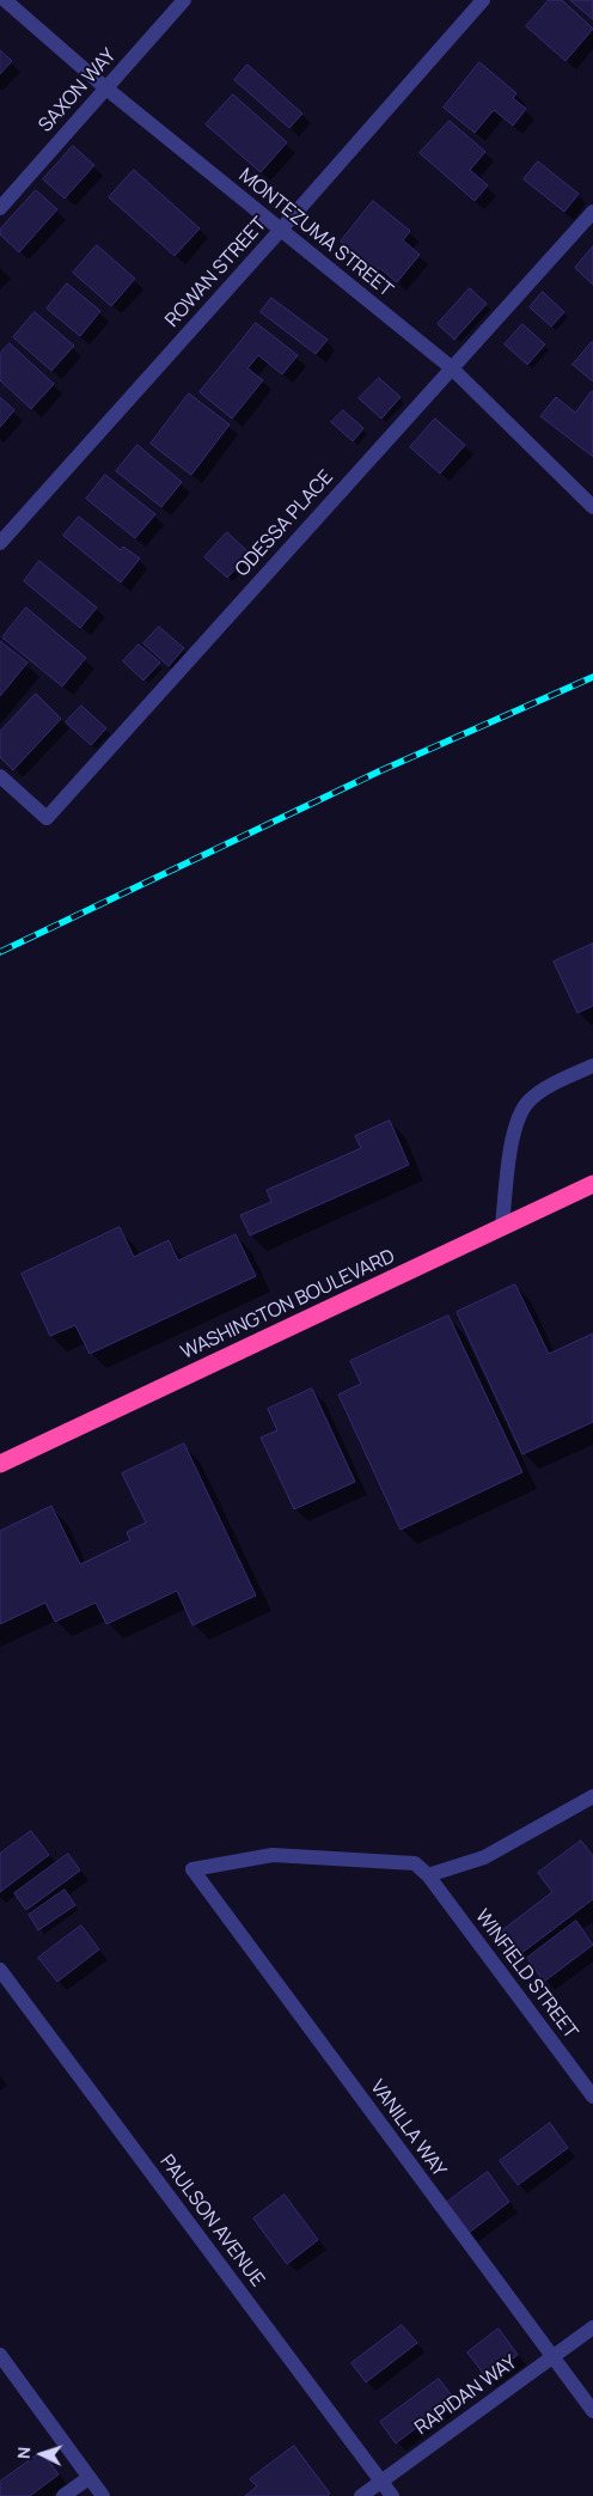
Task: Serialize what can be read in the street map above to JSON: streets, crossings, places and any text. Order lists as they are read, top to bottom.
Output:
{
  "streets": {
    "highway": ["WASHINGTON BOULEVARD"],
    "street": [
      "SAXON WAY",
      "MONTEZUMA STREET",
      "ROWAN STREET",
      "ODESSA PLACE",
      "WINFIELD STREET",
      "VANILLA WAY",
      "PAULSON AVENUE",
      "RAPIDAN WAY"
    ]
  },
  "crossings": [
    ["SAXON WAY", "MONTEZUMA STREET"],
    ["MONTEZUMA STREET", "ROWAN STREET"],
    ["MONTEZUMA STREET", "ODESSA PLACE"],
    ["WINFIELD STREET", "VANILLA WAY"],
    ["VANILLA WAY", "RAPIDAN WAY"],
    ["PAULSON AVENUE", "RAPIDAN WAY"]
  ],
  "north": "left"
}
